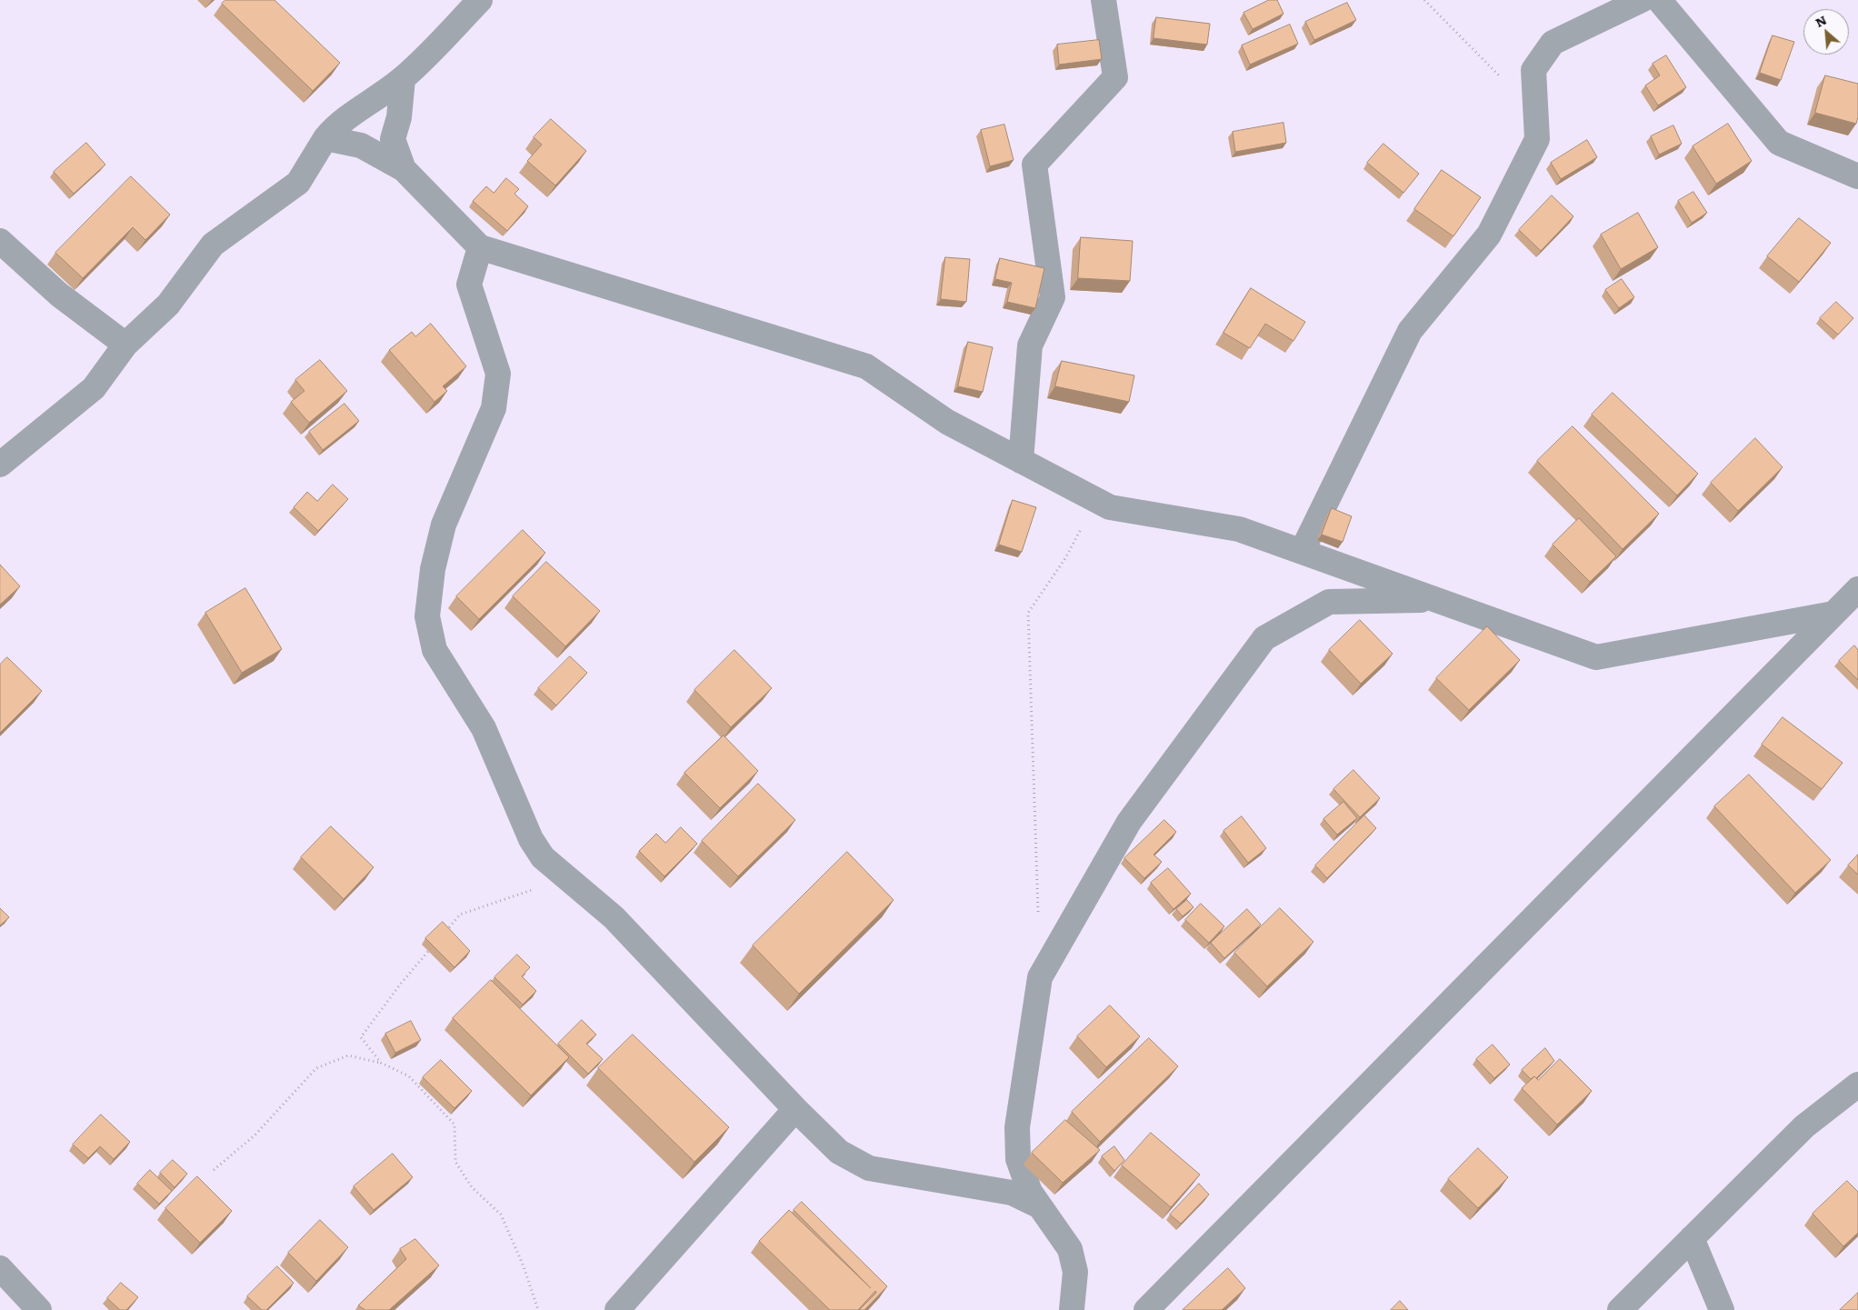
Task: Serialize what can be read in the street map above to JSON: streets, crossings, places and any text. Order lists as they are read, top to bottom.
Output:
{
  "north": "top left"
}
